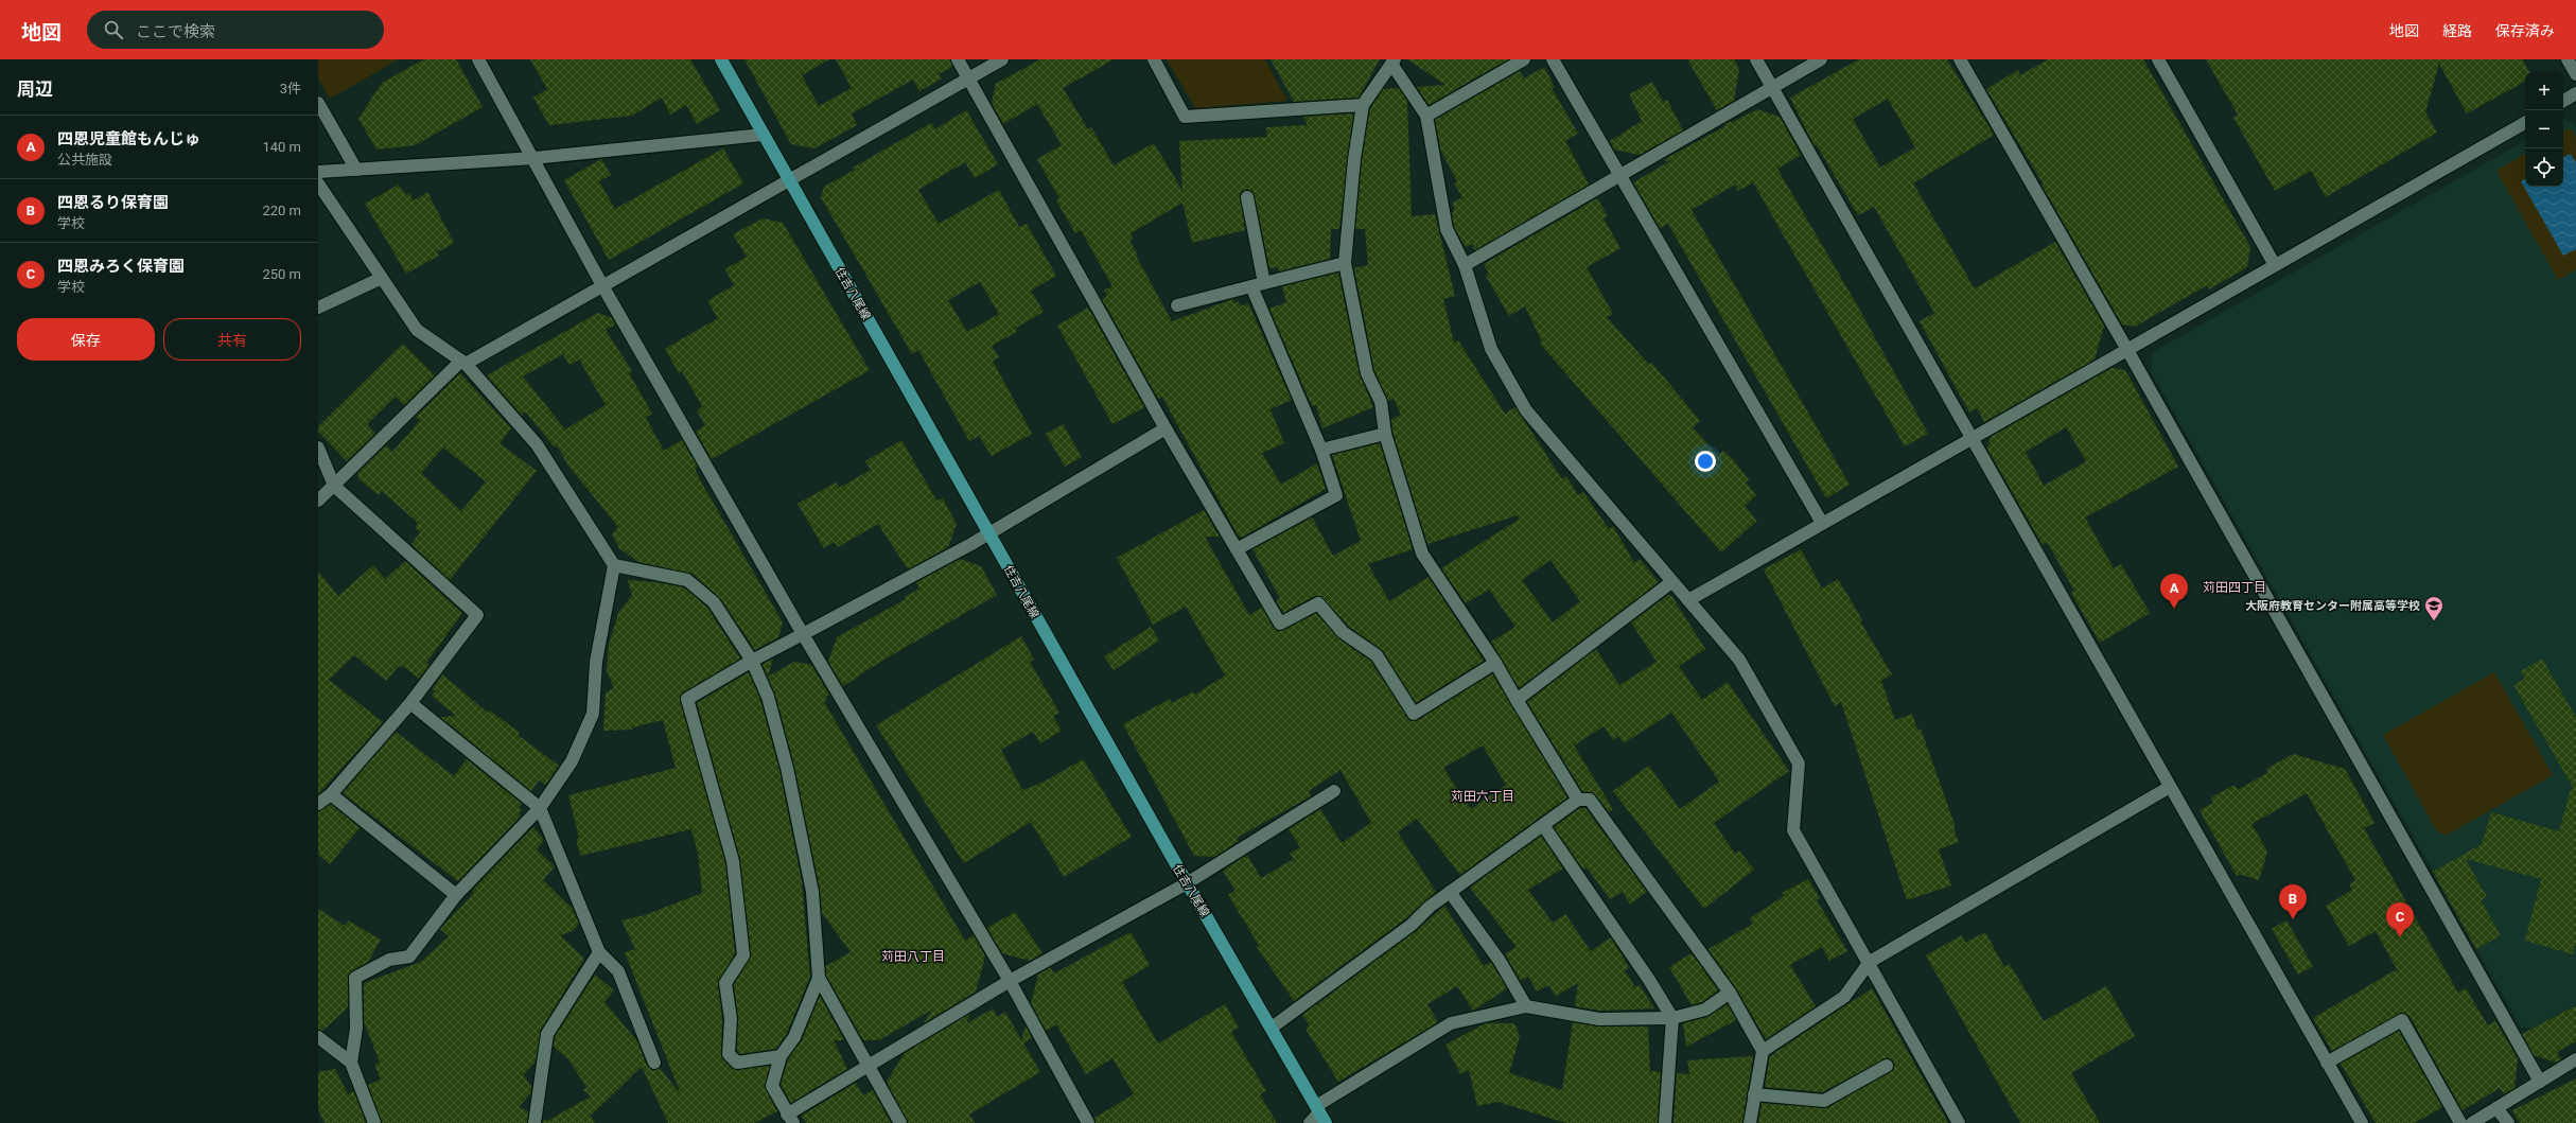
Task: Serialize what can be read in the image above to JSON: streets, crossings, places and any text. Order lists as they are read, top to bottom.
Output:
{
  "streets": {
    "main road": ["住吉八尾線"]
  },
  "districts": ["苅田四丁目", "苅田六丁目", "苅田八丁目"],
  "places": {
    "school or university": ["大阪府教育センター附属高等学校"]
  },
  "page": {
    "header": "地図",
    "search": "ここで検索",
    "nav": ["地図", "経路", "保存済み"],
    "heading": ["周辺", "3件"],
    "map_buttons": ["+", "−"],
    "list": [
      {
        "mark": "A",
        "name": "四恩児童館もんじゅ",
        "note": "公共施設",
        "value": "140 m"
      },
      {
        "mark": "B",
        "name": "四恩るり保育園",
        "note": "学校",
        "value": "220 m"
      },
      {
        "mark": "C",
        "name": "四恩みろく保育園",
        "note": "学校",
        "value": "250 m"
      }
    ],
    "buttons": ["保存", "共有"],
    "pins": ["A", "B", "C"]
  }
}
